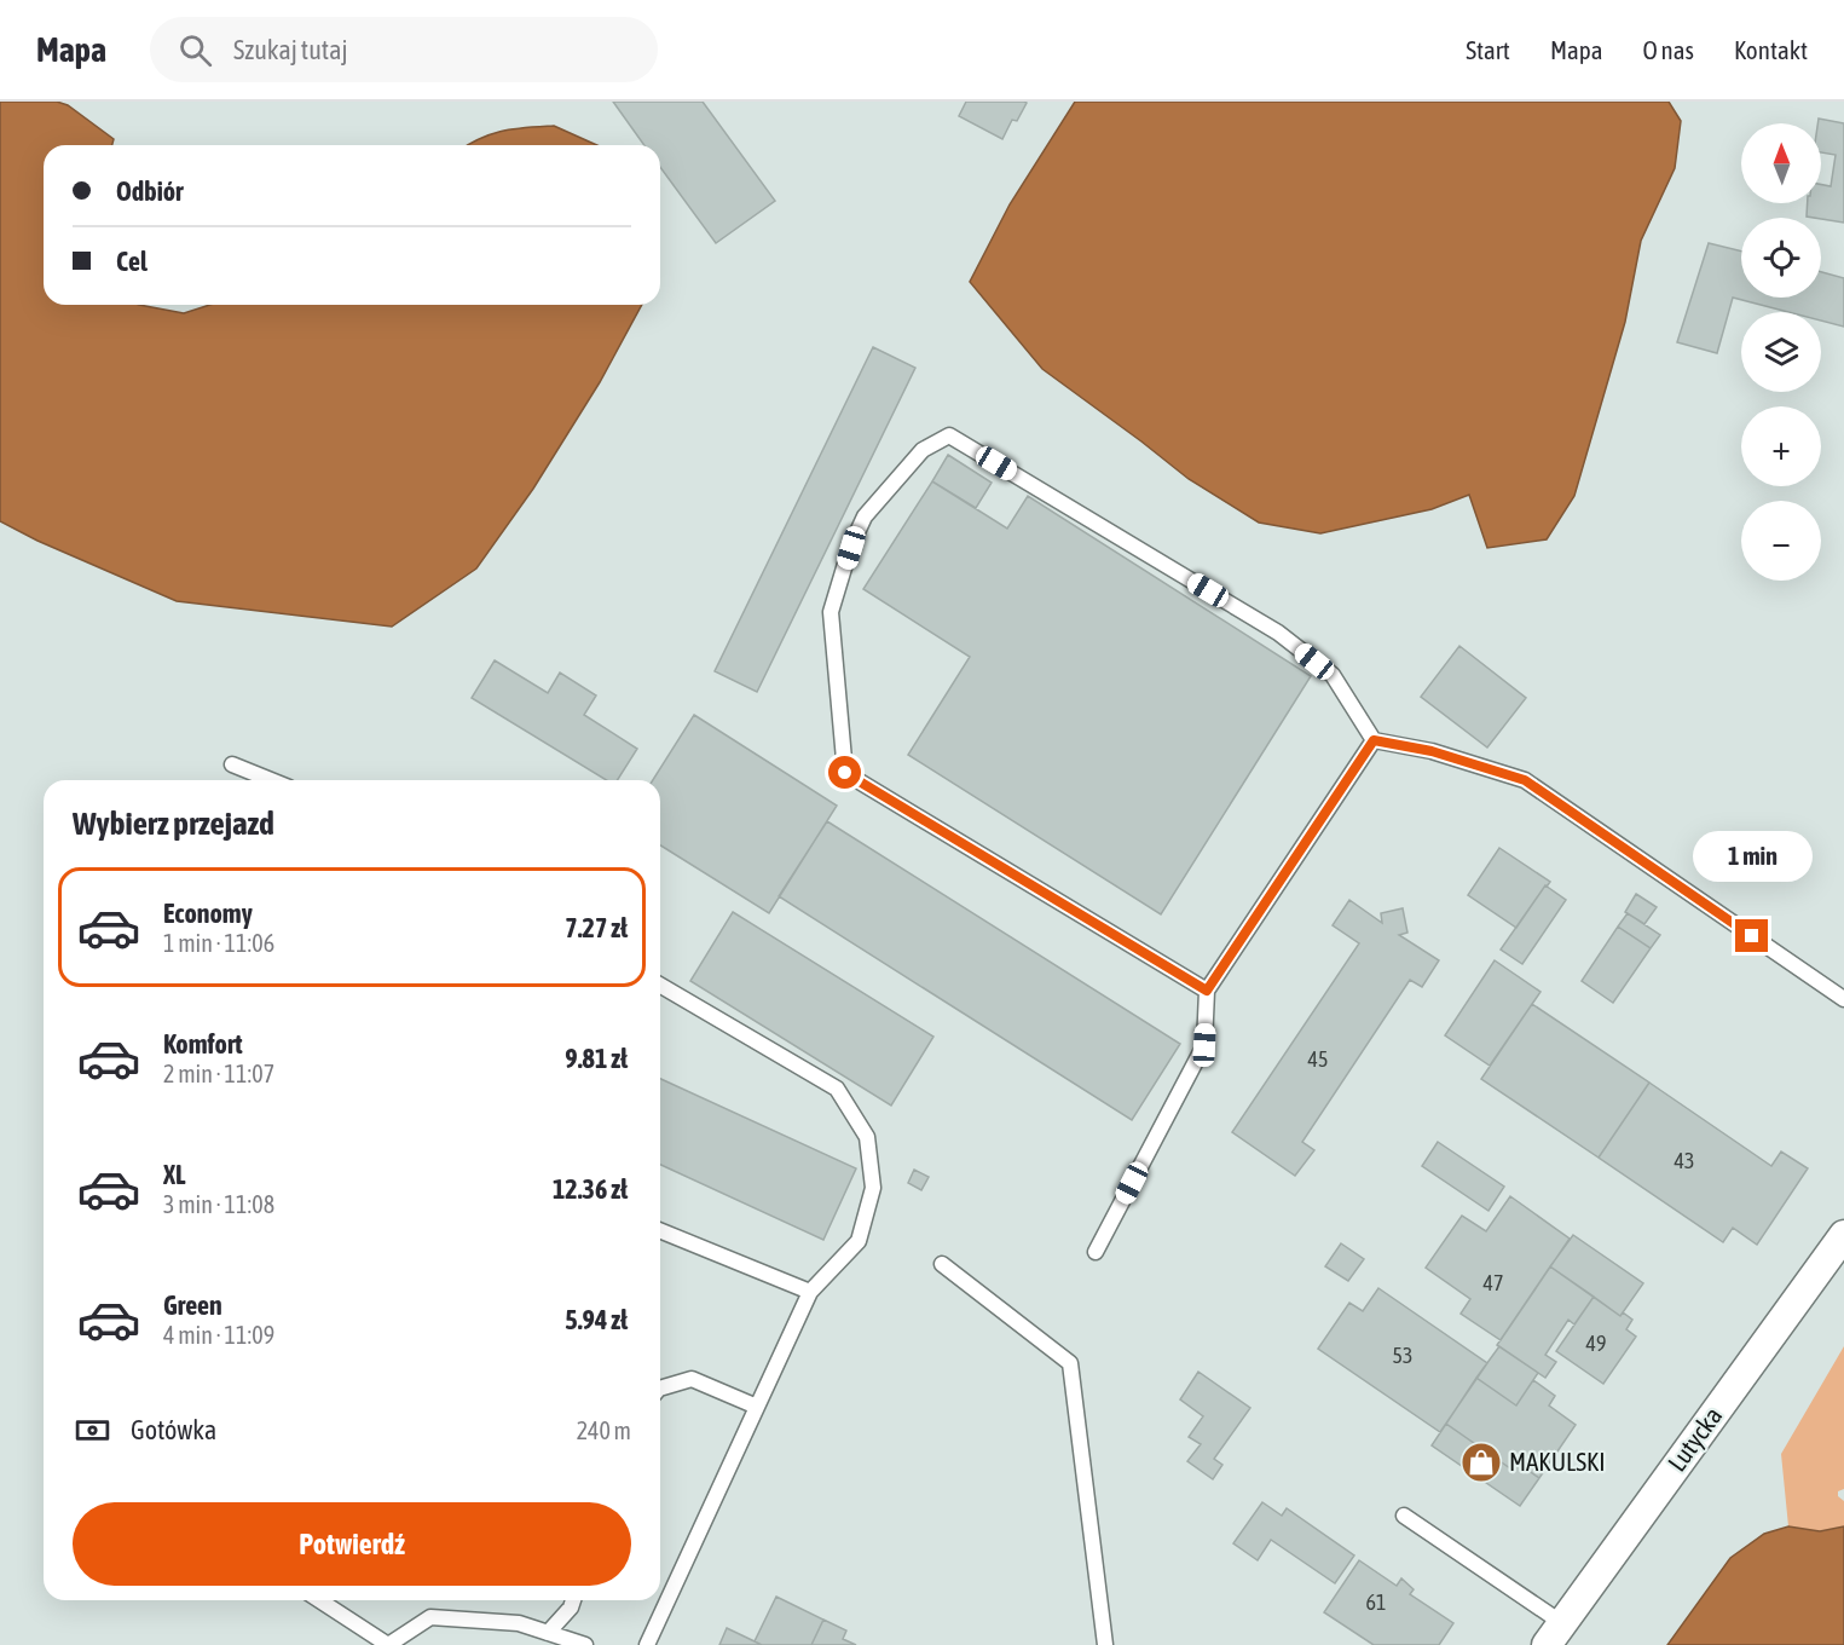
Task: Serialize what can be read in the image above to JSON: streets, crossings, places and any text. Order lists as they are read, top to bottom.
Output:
{
  "streets": {
    "street": ["Lutycka"]
  },
  "places": {
    "shop": ["MAKULSKI"]
  },
  "house_numbers": [
    "45",
    "43",
    "47",
    "49",
    "53",
    "61"
  ],
  "north": "top",
  "page": {
    "header": "Mapa",
    "search": "Szukaj tutaj",
    "nav": [
      "Start",
      "Mapa",
      "O nas",
      "Kontakt"
    ],
    "map_buttons": ["+", "−"],
    "banner": ["Odbiór", "Cel"],
    "heading": "Wybierz przejazd",
    "bubble": "1 min",
    "list": [
      {
        "name": "Economy",
        "note": "1 min · 11:06",
        "value": "7.27 zł"
      },
      {
        "name": "Komfort",
        "note": "2 min · 11:07",
        "value": "9.81 zł"
      },
      {
        "name": "XL",
        "note": "3 min · 11:08",
        "value": "12.36 zł"
      },
      {
        "name": "Green",
        "note": "4 min · 11:09",
        "value": "5.94 zł"
      }
    ],
    "pay": ["Gotówka", "240 m"],
    "buttons": "Potwierdź"
  }
}
